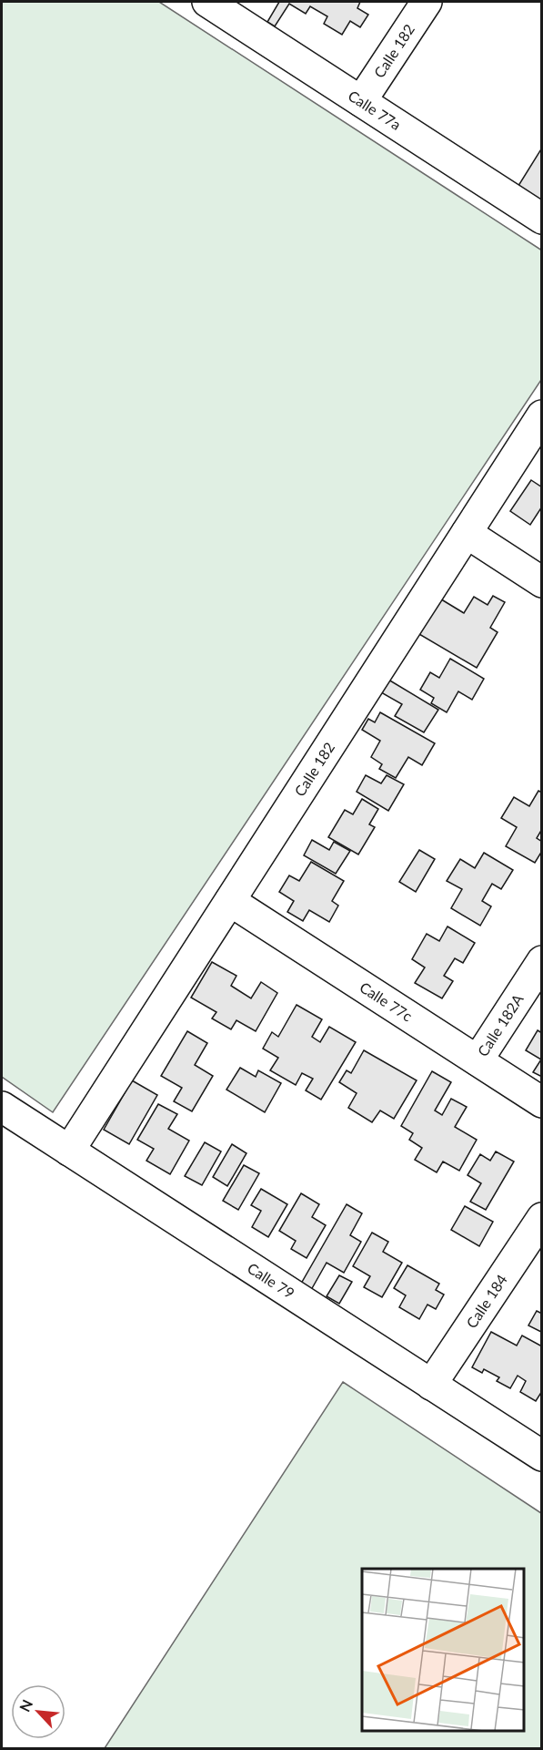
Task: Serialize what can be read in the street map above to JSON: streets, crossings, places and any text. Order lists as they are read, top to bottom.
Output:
{
  "streets": {
    "street": [
      "Calle 182",
      "Calle 77a",
      "Calle 77c",
      "Calle 182A",
      "Calle 79",
      "Calle 184"
    ]
  },
  "crossings": [
    ["Calle 182", "Calle 77a"],
    ["Calle 182", "Calle 77c"],
    ["Calle 182", "Calle 79"],
    ["Calle 77c", "Calle 182A"],
    ["Calle 79", "Calle 184"]
  ],
  "north": "top left"
}
